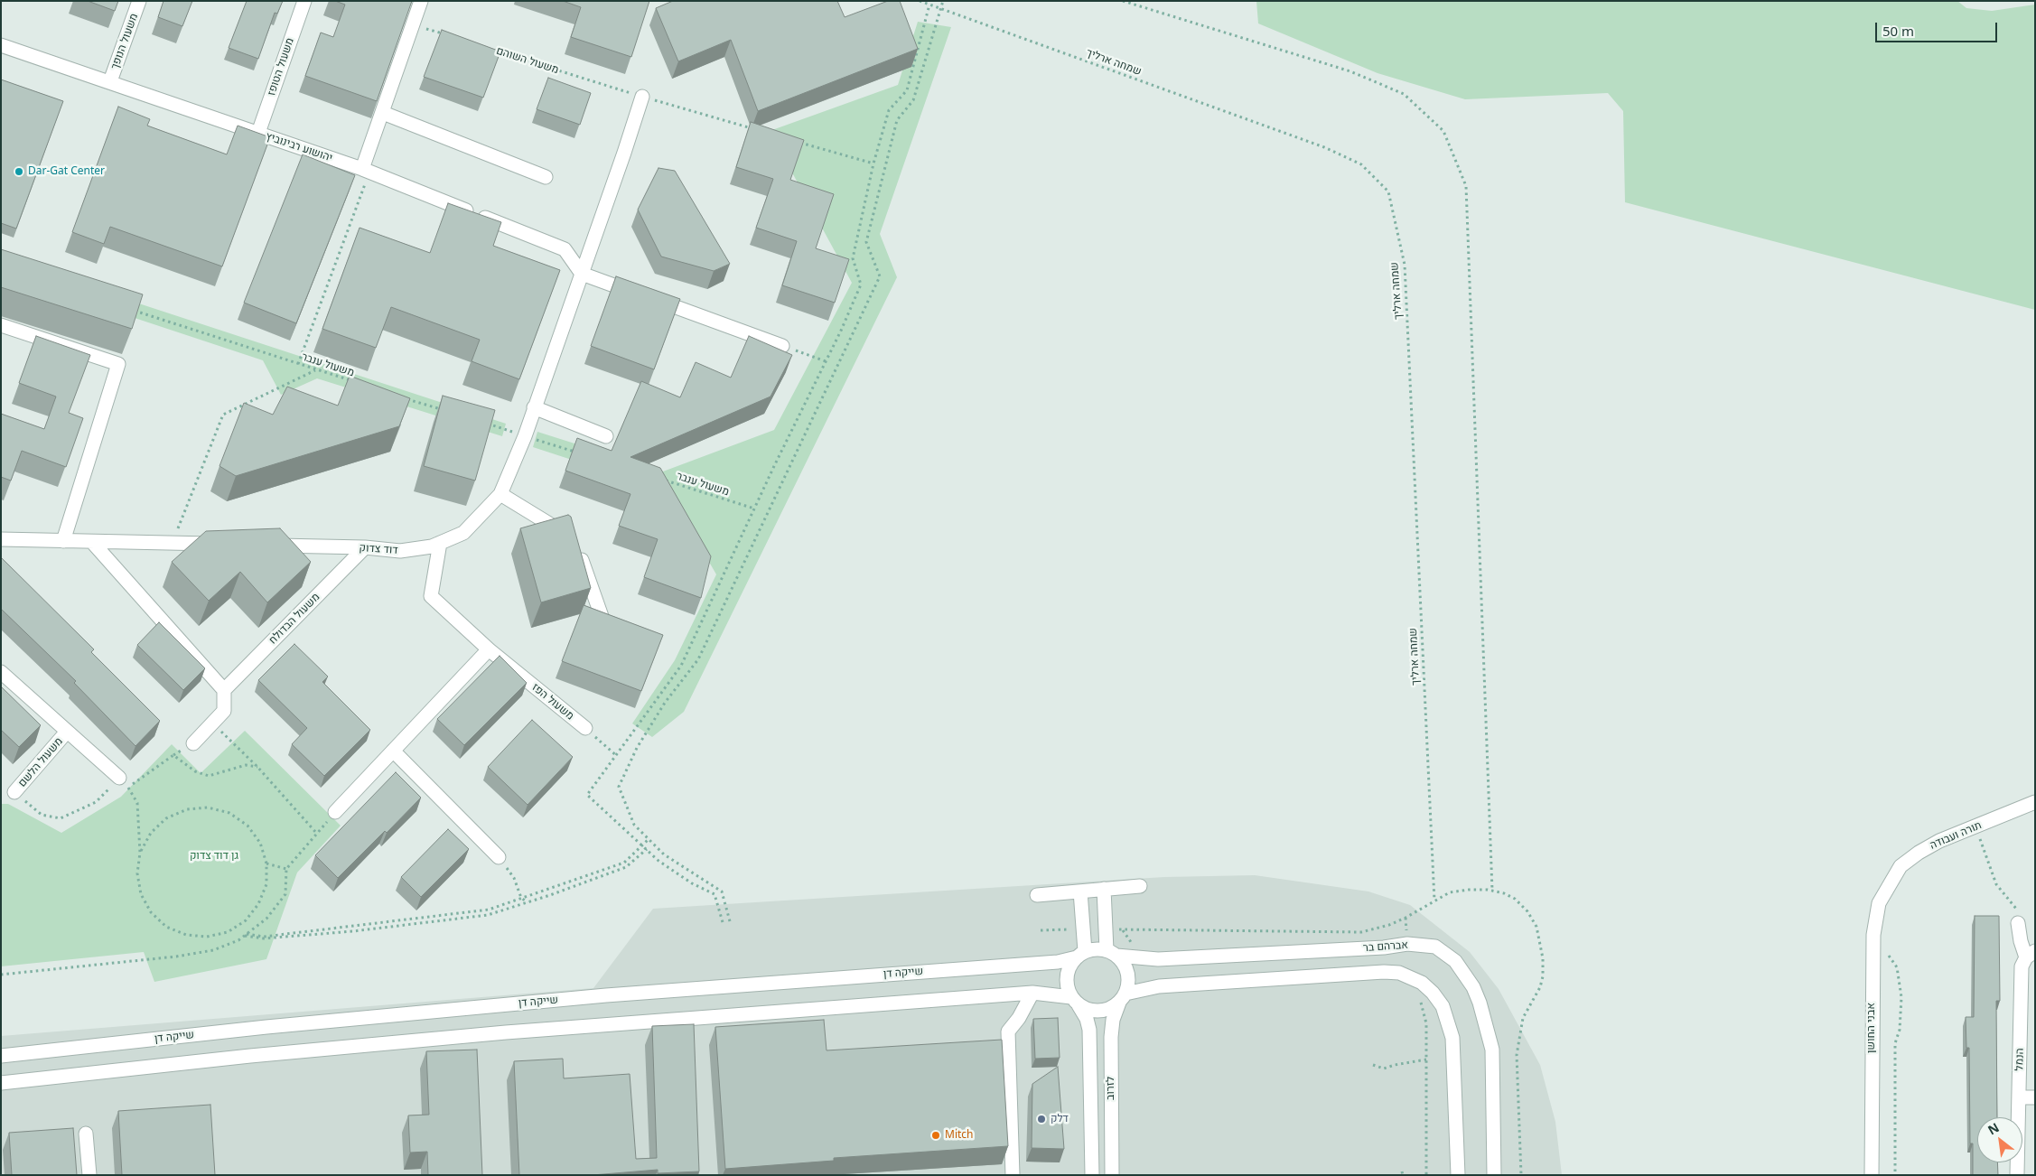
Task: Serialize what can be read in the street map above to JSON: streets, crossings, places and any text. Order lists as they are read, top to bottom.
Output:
{
  "streets": {
    "street": [
      "משעול הנופך",
      "משעול הטופז",
      "יהושוע רבינוביץ",
      "דוד צדוק",
      "משעול הבדולח",
      "משעול הפז",
      "משעול הלשם",
      "תורה ועבודה",
      "אברהם בר",
      "שייקה דן",
      "אבני החושן",
      "הנמל",
      "לזרוב"
    ],
    "path": ["משעול השוהם", "שמחה ארליך", "משעול ענבר"]
  },
  "crossings": [
    ["משעול הנופך", "יהושוע רבינוביץ"],
    ["משעול השוהם", "דוד צדוק"],
    ["משעול הטופז", "יהושוע רבינוביץ"],
    ["יהושוע רבינוביץ", "דוד צדוק"],
    ["דוד צדוק", "משעול הבדולח"],
    ["דוד צדוק", "משעול הפז"],
    ["תורה ועבודה", "אבני החושן"],
    ["אברהם בר", "שייקה דן"],
    ["אברהם בר", "לזרוב"],
    ["שייקה דן", "לזרוב"]
  ],
  "parks": ["גן דוד צדוק"],
  "places": ["Dar-Gat Center", "דלק", "Mitch"],
  "scale_bar": "50 m",
  "north": "top left"
}
